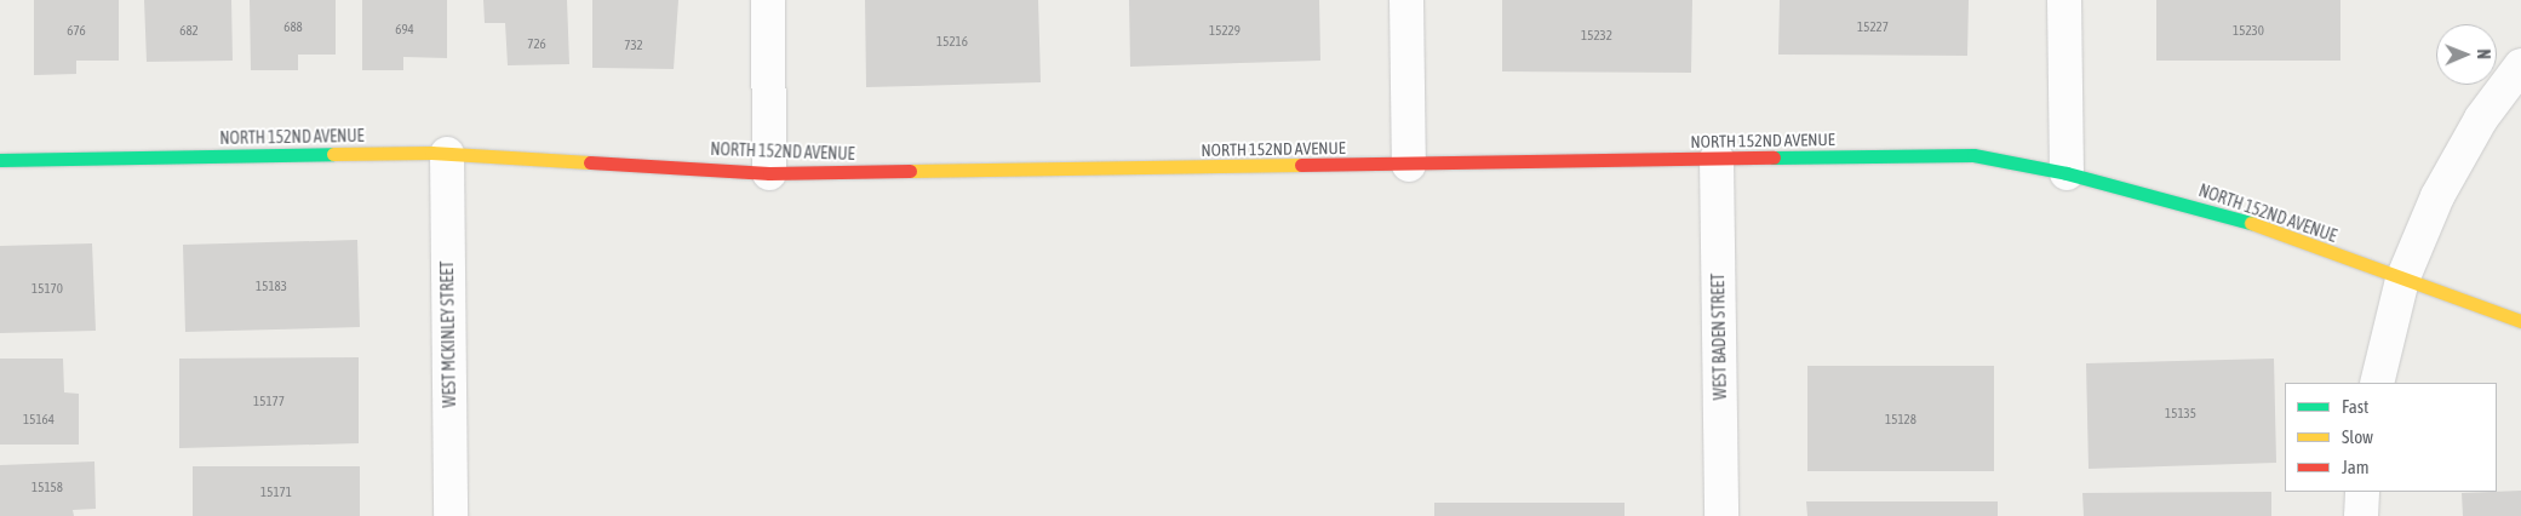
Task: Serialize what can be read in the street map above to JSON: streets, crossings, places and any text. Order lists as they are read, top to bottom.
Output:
{
  "streets": {
    "street": ["NORTH 152ND AVENUE", "WEST MCKINLEY STREET", "WEST BADEN STREET"]
  },
  "crossings": [
    ["NORTH 152ND AVENUE", "WEST MCKINLEY STREET"],
    ["NORTH 152ND AVENUE", "WEST BADEN STREET"]
  ],
  "house_numbers": [
    "688",
    "15227",
    "694",
    "676",
    "682",
    "15229",
    "15230",
    "15232",
    "15216",
    "726",
    "732",
    "15183",
    "15170",
    "15177",
    "15135",
    "15164",
    "15128",
    "15158",
    "15171"
  ],
  "legend": ["Fast", "Slow", "Jam"],
  "north": "right"
}
